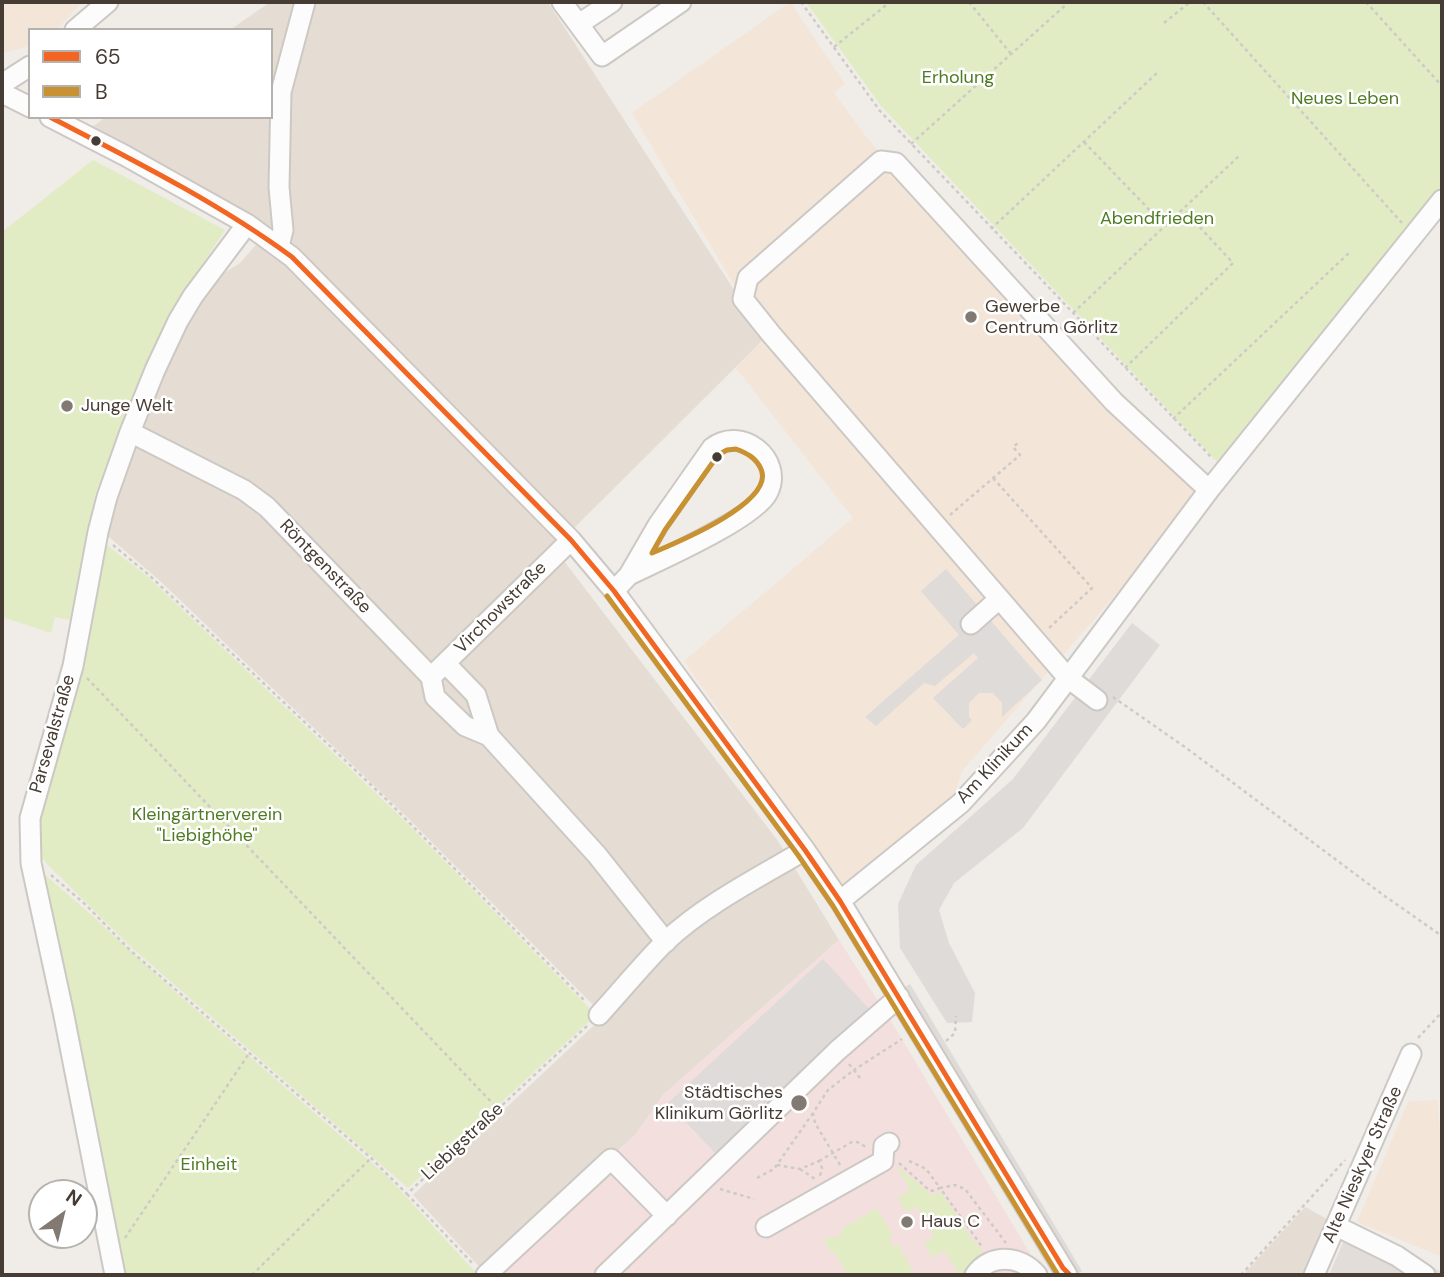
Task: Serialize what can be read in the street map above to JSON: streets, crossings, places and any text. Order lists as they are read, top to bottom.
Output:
{
  "streets": {
    "street": [
      "Röntgenstraße",
      "Virchowstraße",
      "Parsevalstraße",
      "Am Klinikum",
      "Alte Nieskyer Straße"
    ],
    "path": ["Liebigstraße"]
  },
  "crossings": [
    ["Röntgenstraße", "Virchowstraße"],
    ["Röntgenstraße", "Parsevalstraße"],
    ["Parsevalstraße", "Liebigstraße"]
  ],
  "parks": [
    "Erholung",
    "Neues Leben",
    "Abendfrieden",
    "Kleingärtnerverein \"Liebighöhe\"",
    "Einheit"
  ],
  "places": [
    "Gewerbe Centrum Görlitz",
    "Junge Welt",
    "Städtisches Klinikum Görlitz",
    "Haus C"
  ],
  "lines": ["transit line 65", "transit line B"],
  "legend": ["65", "B"],
  "north": "top right"
}
